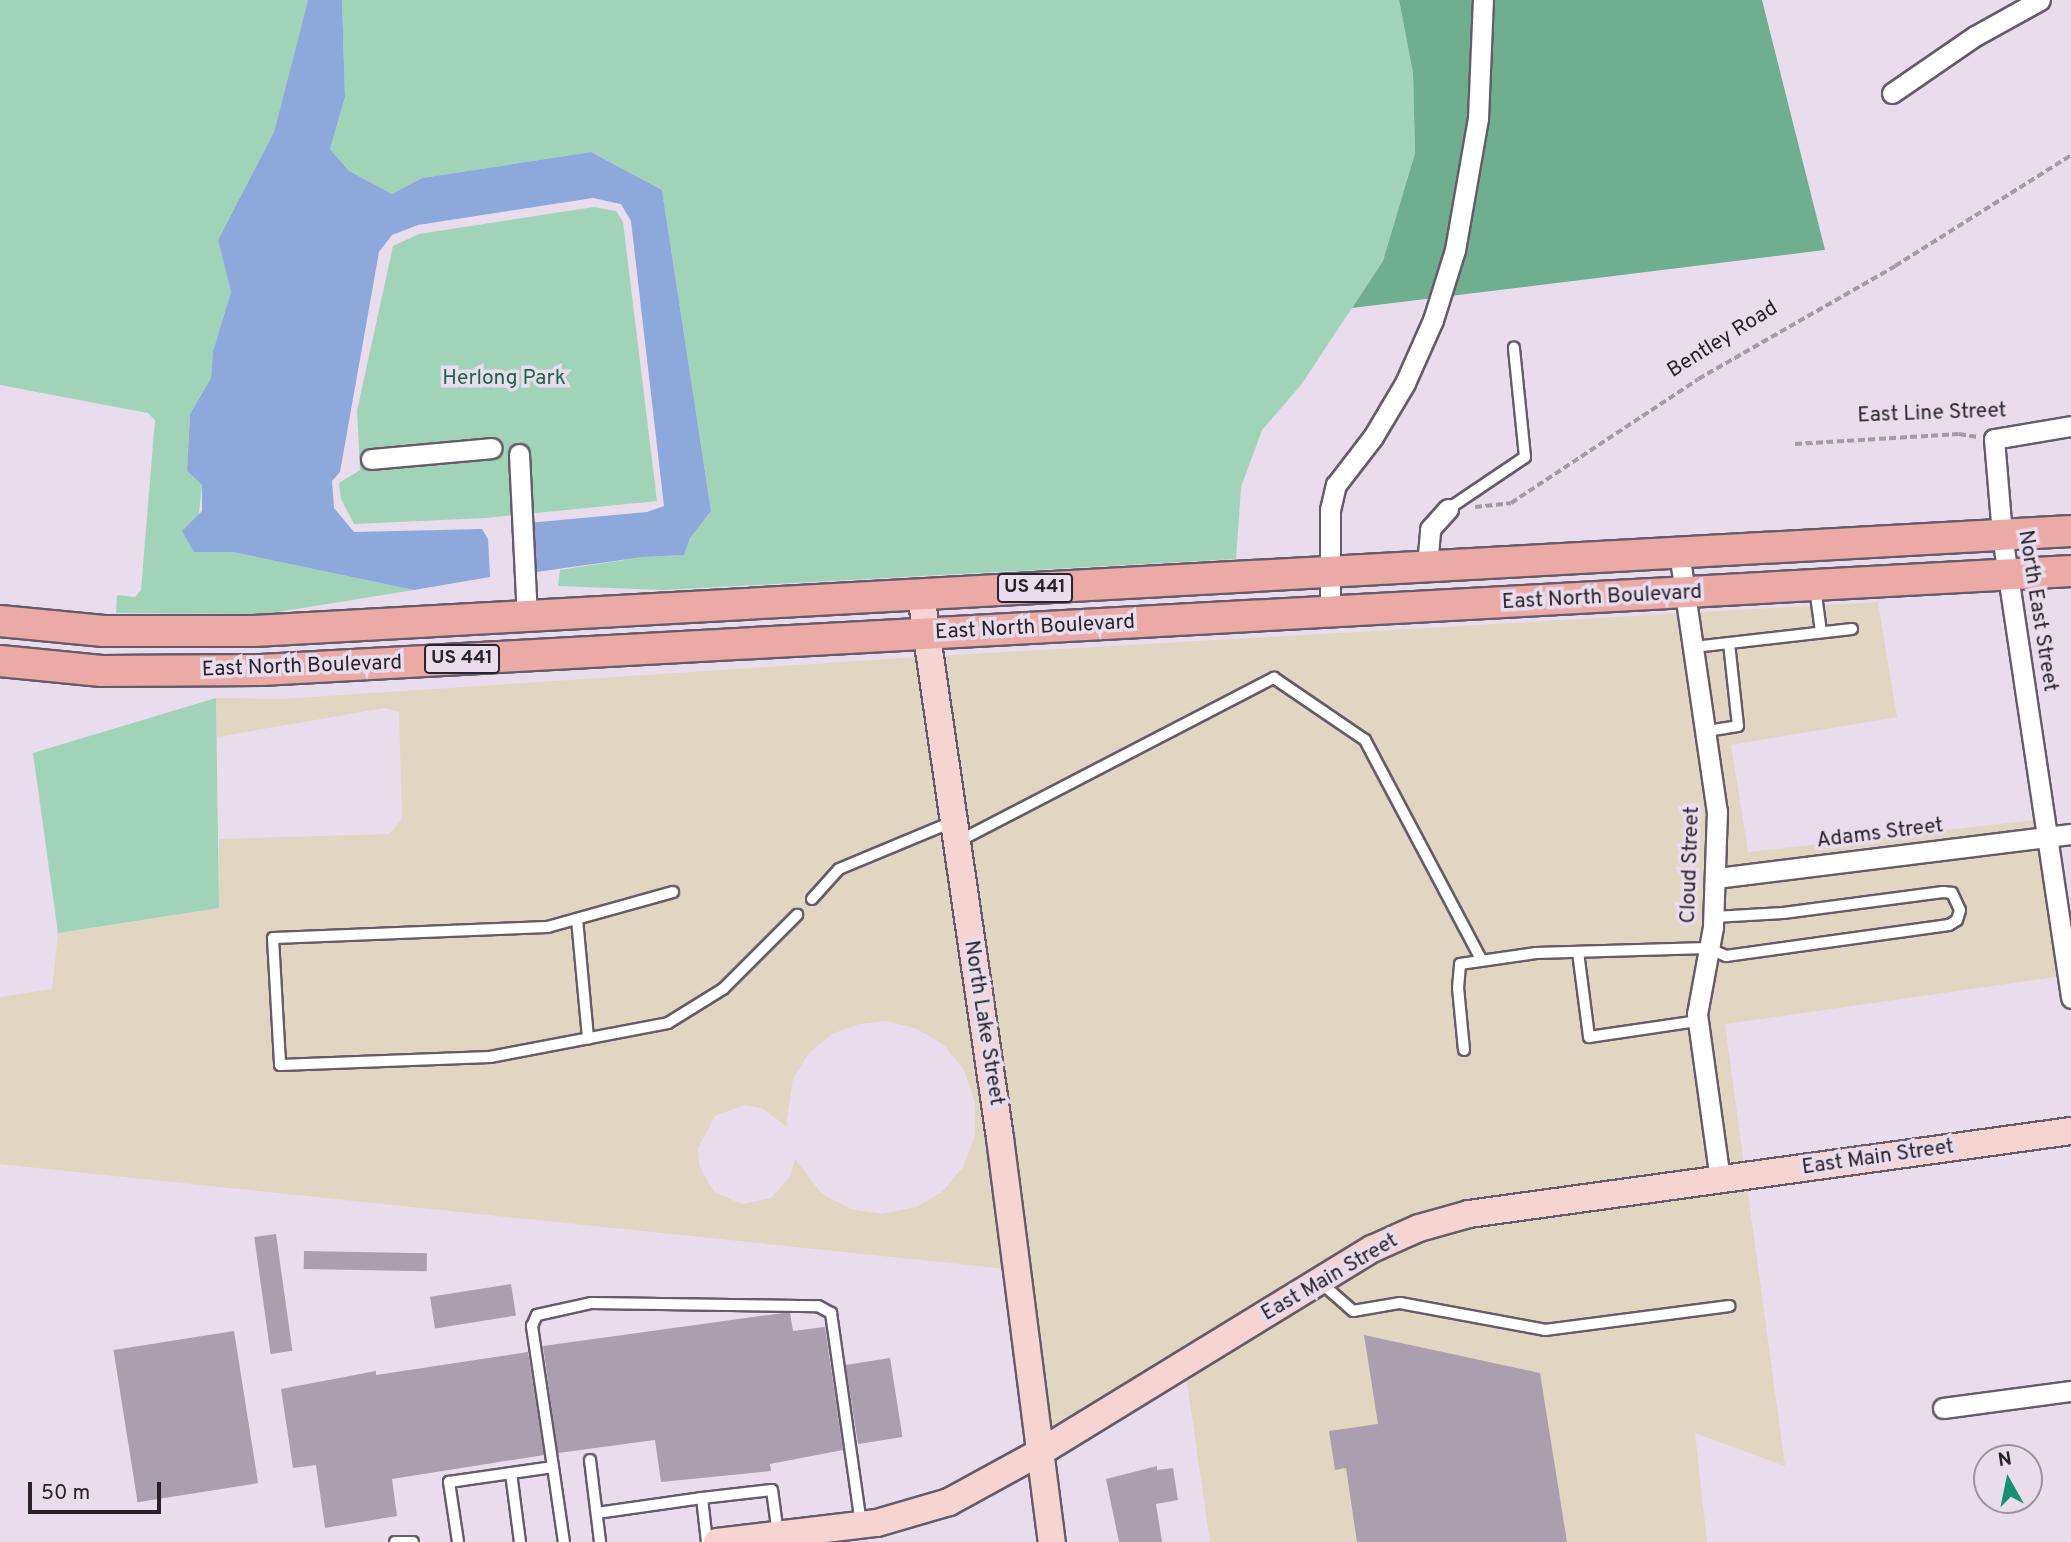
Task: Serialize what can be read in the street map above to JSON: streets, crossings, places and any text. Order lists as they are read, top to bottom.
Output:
{
  "streets": {
    "main road": [
      "US 441",
      "East North Boulevard",
      "North Lake Street",
      "East Main Street"
    ],
    "street": [
      "East Line Street",
      "North East Street",
      "Adams Street",
      "Cloud Street"
    ],
    "path": ["Bentley Road"]
  },
  "crossings": [
    ["East Line Street", "North East Street"],
    ["East North Boulevard", "North East Street"],
    ["East North Boulevard", "Cloud Street"],
    ["East North Boulevard", "North Lake Street"],
    ["North East Street", "Adams Street"],
    ["Adams Street", "Cloud Street"],
    ["Cloud Street", "East Main Street"],
    ["North Lake Street", "East Main Street"]
  ],
  "parks": ["Herlong Park"],
  "scale_bar": "50 m",
  "north": "top"
}
